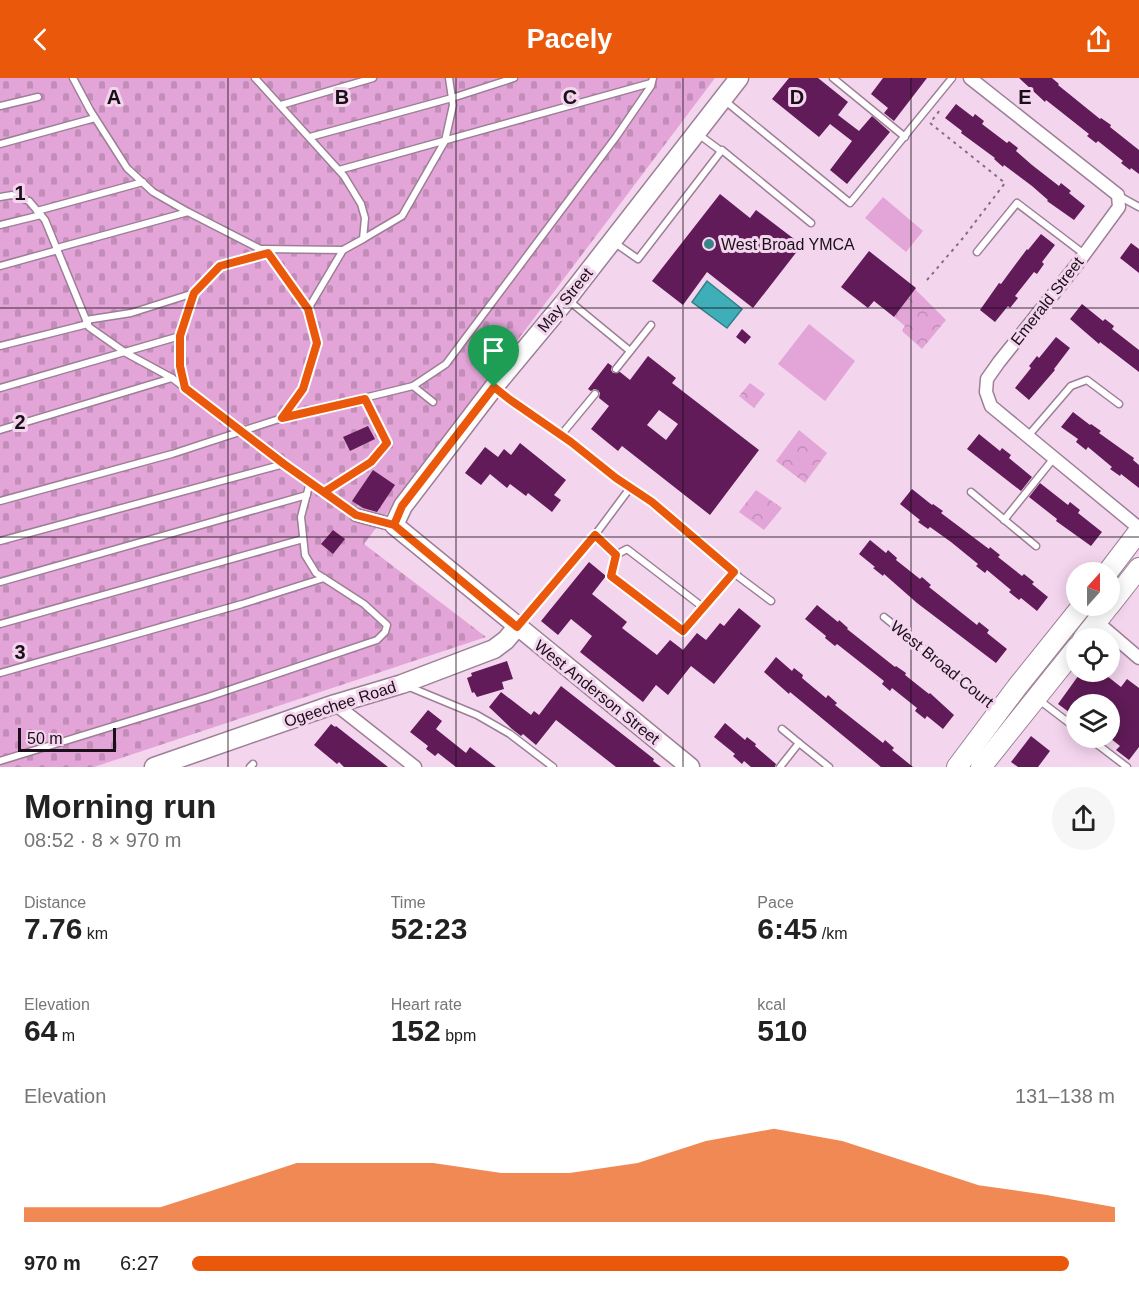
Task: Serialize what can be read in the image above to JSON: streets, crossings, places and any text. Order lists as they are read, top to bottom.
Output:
{
  "streets": {
    "street": [
      "May Street",
      "Emerald Street",
      "West Anderson Street",
      "Ogeechee Road"
    ],
    "lane": ["West Broad Court"]
  },
  "crossings": [
    ["May Street", "West Anderson Street"],
    ["West Anderson Street", "Ogeechee Road"]
  ],
  "places": ["West Broad YMCA"],
  "scale_bar": "50 m",
  "north": "top",
  "page": {
    "header": "Pacely",
    "scale": "50 m",
    "heading": ["Morning run", "08:52 · 8 × 970 m"],
    "stats": [
      ["Distance", "7.76 km"],
      ["Time", "52:23"],
      ["Pace", "6:45 /km"],
      ["Elevation", "64 m"],
      ["Heart rate", "152 bpm"],
      ["kcal", "510"]
    ],
    "chart": ["Elevation", "131–138 m"],
    "list": [
      {
        "name": "970 m",
        "note": "6:27"
      }
    ]
  },
  "grid": {
    "columns": [
      "A",
      "B",
      "C",
      "D",
      "E"
    ],
    "rows": ["1", "2", "3"]
  }
}
